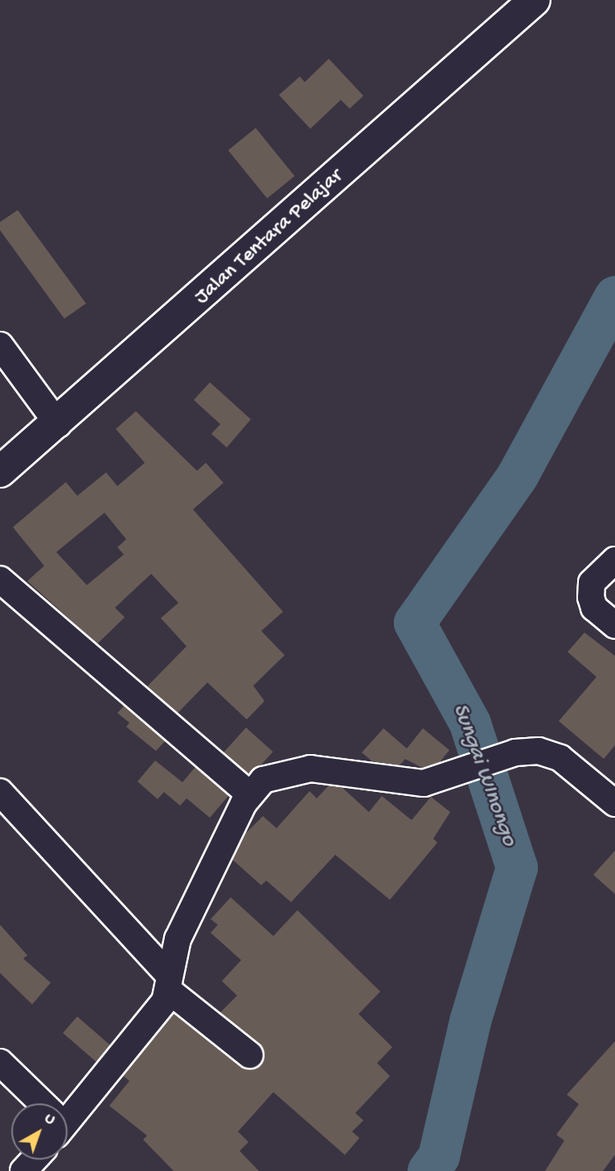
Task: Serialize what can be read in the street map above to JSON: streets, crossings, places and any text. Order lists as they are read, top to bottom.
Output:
{
  "streets": {
    "main road": ["Jalan Tentara Pelajar"]
  },
  "water": ["Sungai WInongo"],
  "north": "top right"
}
